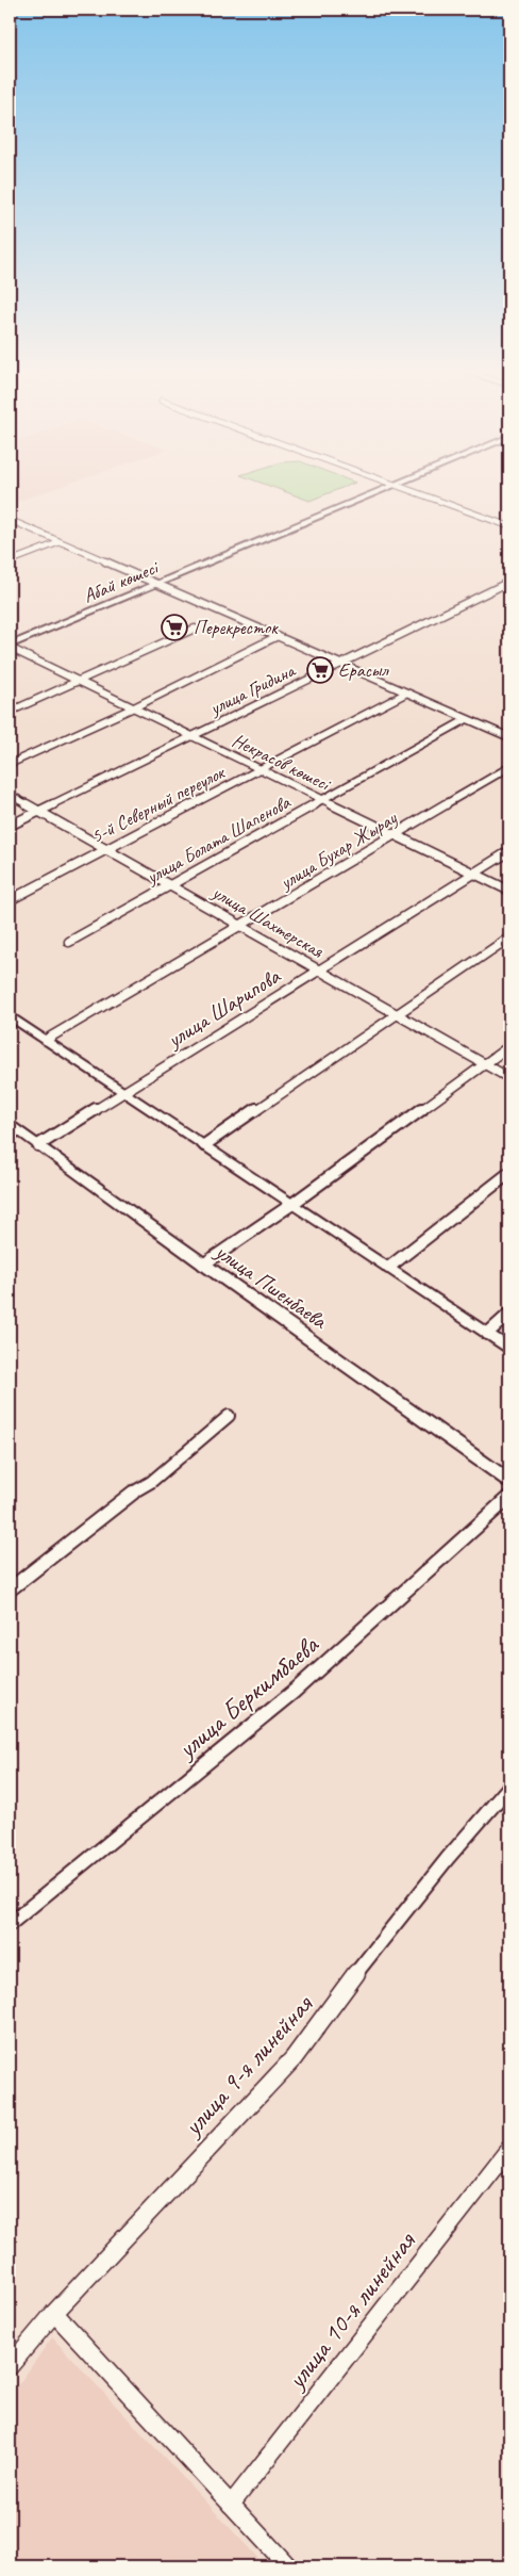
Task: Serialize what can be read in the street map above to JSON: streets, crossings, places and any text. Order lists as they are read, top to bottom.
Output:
{
  "streets": {
    "main road": ["Абай көшесі"],
    "street": [
      "улица Гридина",
      "Некрасов көшесі",
      "5-й Северный переулок",
      "улица Болата Шапенова",
      "улица Бухар Жырау",
      "улица Шахтерская",
      "улица Шарипова",
      "улица Пшенбаева",
      "улица Беркимбаева",
      "улица 9-я линейная",
      "улица 10-я линейная"
    ]
  },
  "crossings": [
    ["Абай көшесі", "Некрасов көшесі"],
    ["улица Гридина", "Некрасов көшесі"],
    ["улица Гридина", "улица Шахтерская"],
    ["Некрасов көшесі", "5-й Северный переулок"],
    ["Некрасов көшесі", "улица Болата Шапенова"],
    ["Некрасов көшесі", "улица Бухар Жырау"],
    ["Некрасов көшесі", "улица Шарипова"],
    ["5-й Северный переулок", "улица Шахтерская"],
    ["улица Болата Шапенова", "улица Шахтерская"],
    ["улица Бухар Жырау", "улица Шахтерская"],
    ["улица Шахтерская", "улица Шарипова"],
    ["улица Шарипова", "улица Пшенбаева"]
  ],
  "places": {
    "supermarket": ["Перекресток", "Ерасыл"]
  }
}
